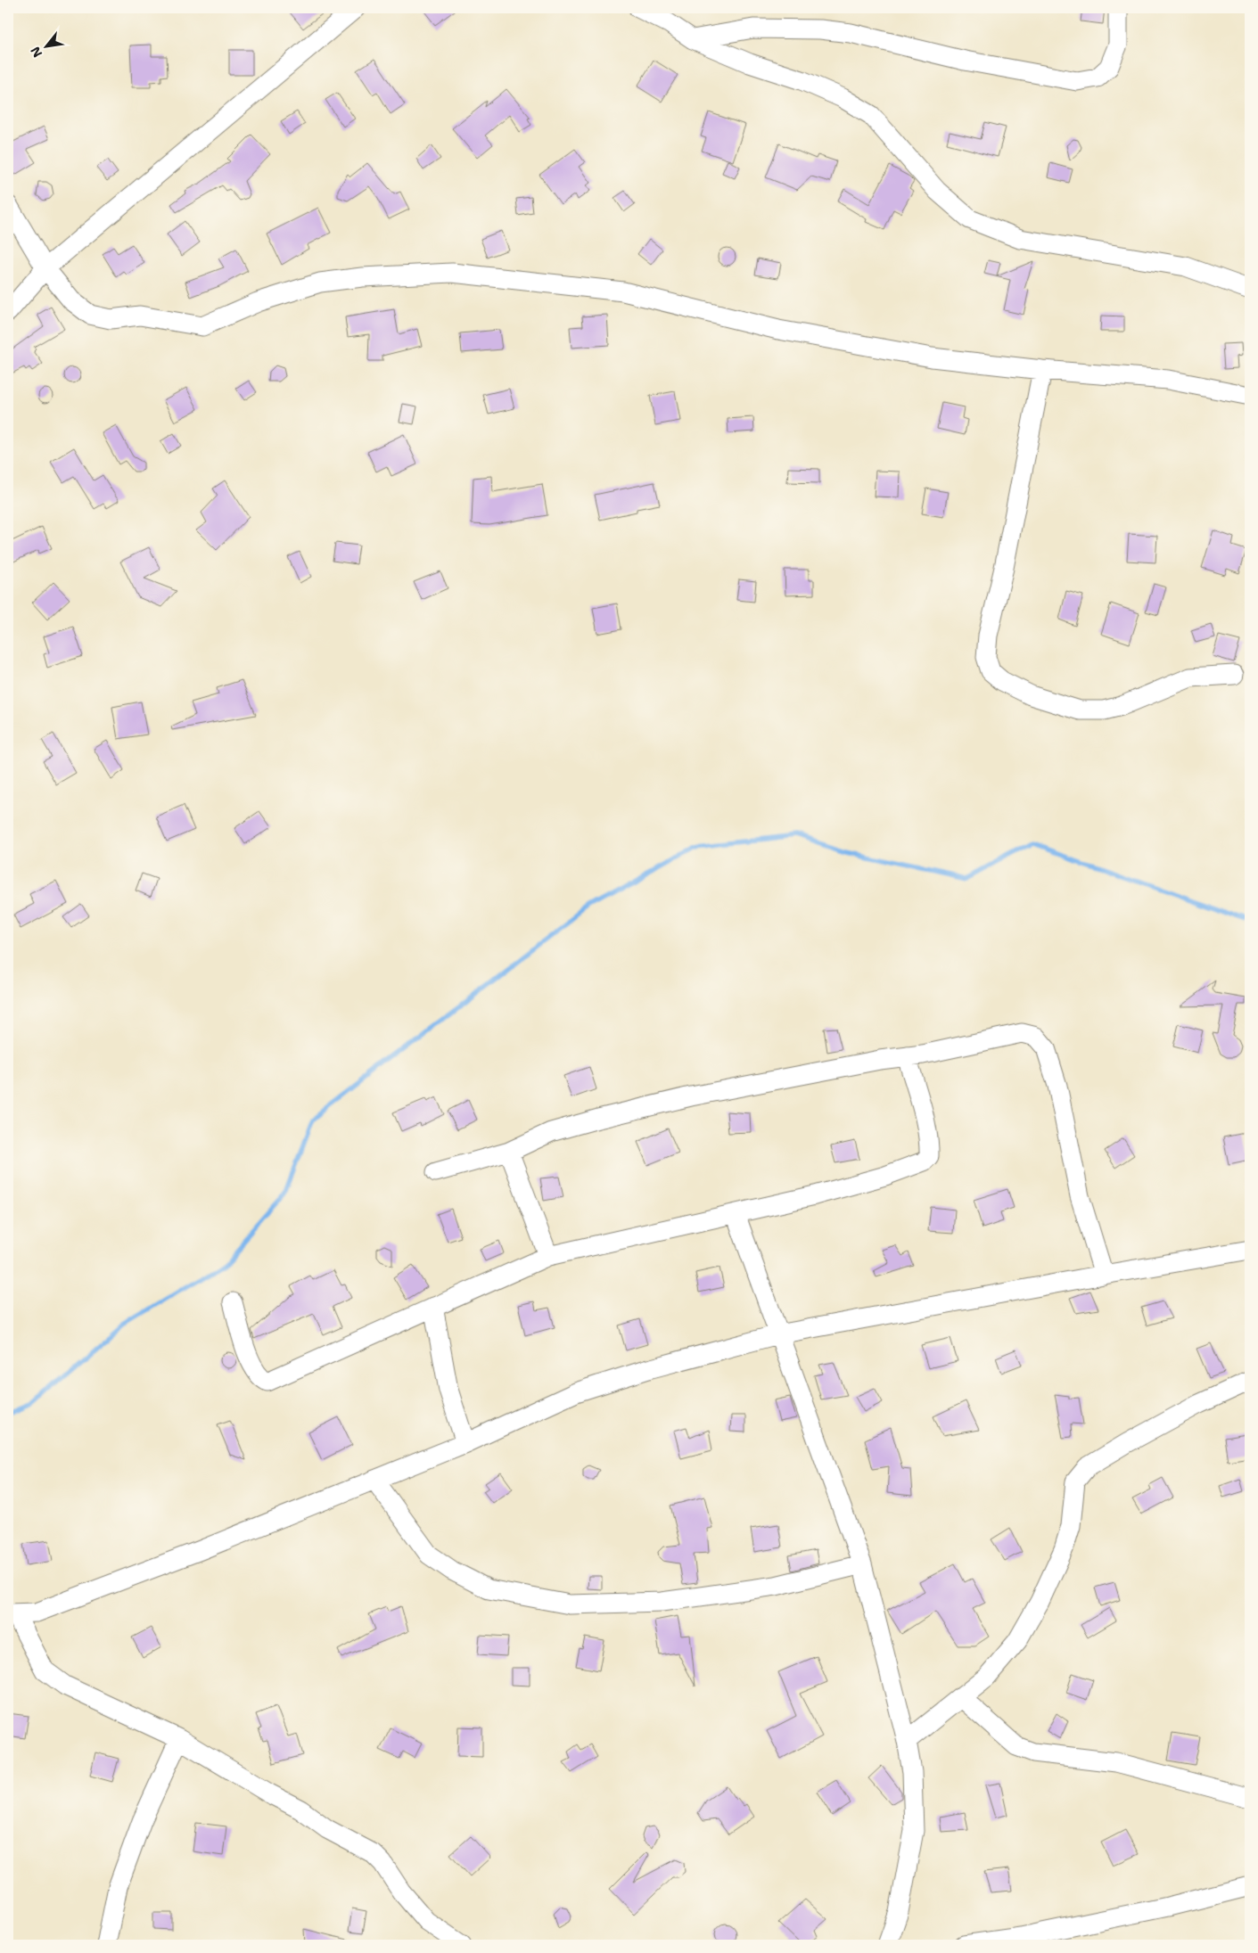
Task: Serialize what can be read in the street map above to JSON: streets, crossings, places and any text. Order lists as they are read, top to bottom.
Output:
{
  "north": "bottom left"
}
